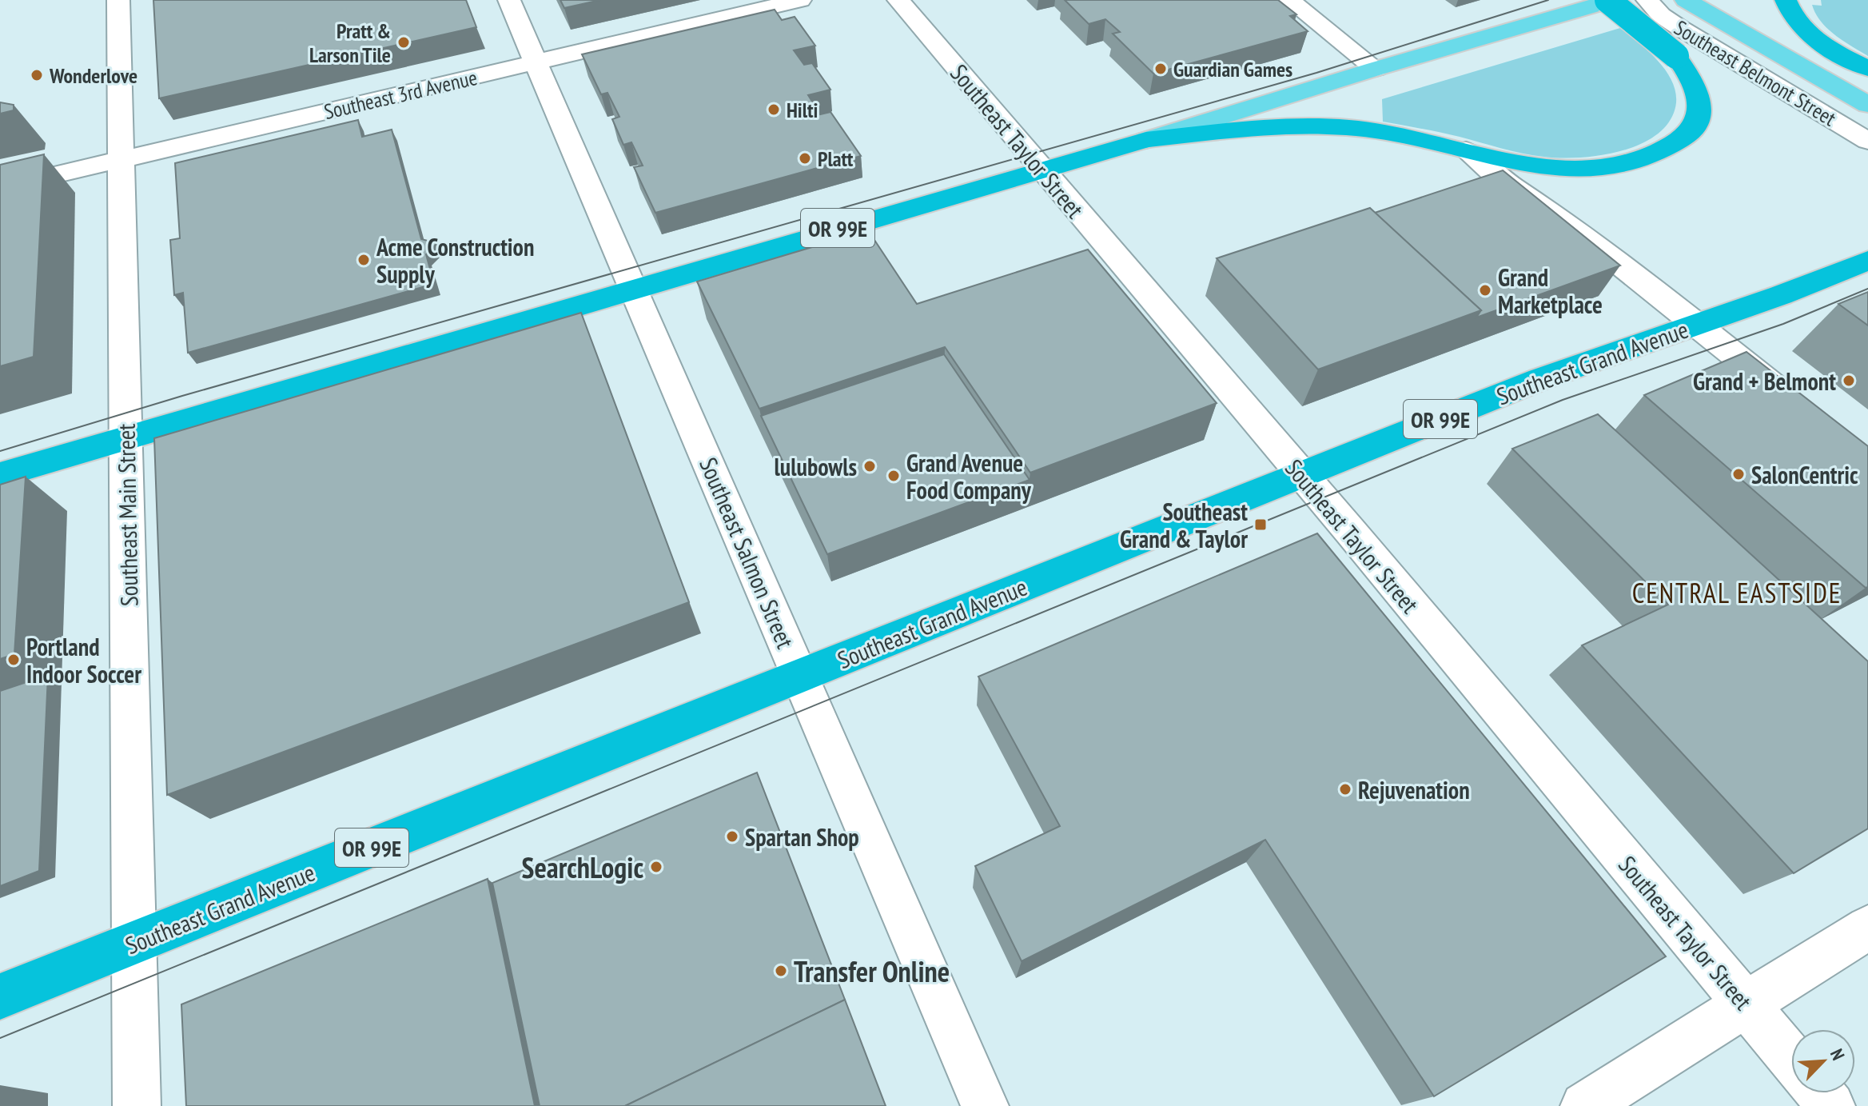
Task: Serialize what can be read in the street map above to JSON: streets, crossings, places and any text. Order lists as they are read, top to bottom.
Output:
{
  "streets": {
    "highway": ["OR 99E", "Southeast Grand Avenue"],
    "street": [
      "Southeast Belmont Street",
      "Southeast 3rd Avenue",
      "Southeast Taylor Street",
      "Southeast Main Street",
      "Southeast Salmon Street"
    ]
  },
  "crossings": [
    ["Southeast 3rd Avenue", "Southeast Main Street"],
    ["Southeast 3rd Avenue", "Southeast Salmon Street"],
    ["Southeast Taylor Street", "OR 99E"],
    ["Southeast Taylor Street", "Southeast Grand Avenue"],
    ["OR 99E", "Southeast Main Street"],
    ["OR 99E", "Southeast Salmon Street"],
    ["Southeast Grand Avenue", "Southeast Main Street"],
    ["Southeast Grand Avenue", "Southeast Salmon Street"]
  ],
  "districts": ["CENTRAL EASTSIDE"],
  "places": {
    "other": [
      "Pratt & Larson Tile",
      "Guardian Games",
      "Wonderlove",
      "Hilti",
      "Platt",
      "Acme Construction Supply",
      "Grand Marketplace",
      "Grand + Belmont",
      "lulubowls",
      "SalonCentric",
      "Grand Avenue Food Company",
      "Portland Indoor Soccer",
      "Rejuvenation",
      "Spartan Shop",
      "SearchLogic",
      "Transfer Online"
    ],
    "transit": ["Southeast Grand & Taylor"]
  },
  "north": "top right"
}
